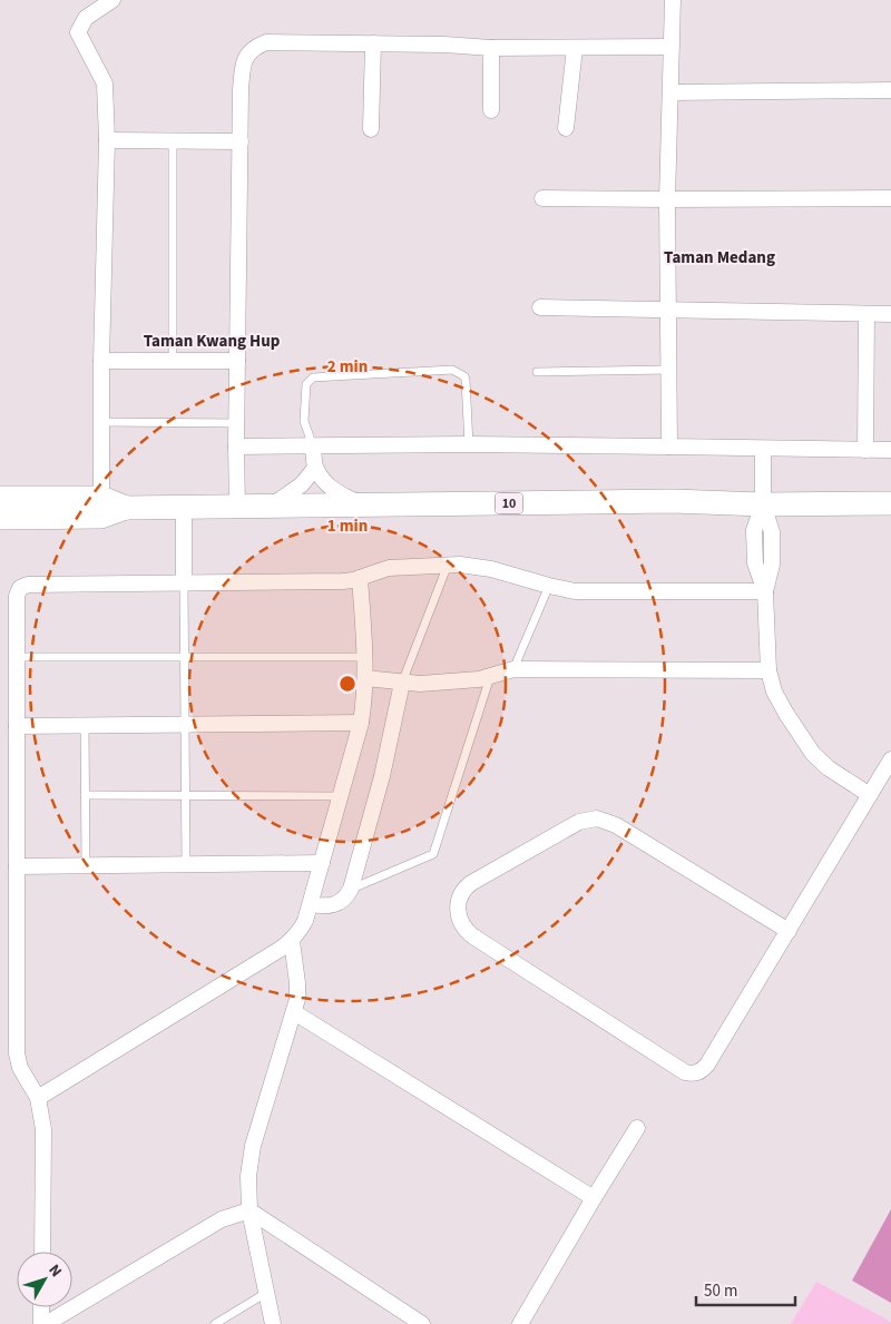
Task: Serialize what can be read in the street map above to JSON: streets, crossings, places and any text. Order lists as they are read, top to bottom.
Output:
{
  "streets": {
    "main road": ["10"]
  },
  "districts": ["Taman Medang", "Taman Kwang Hup"],
  "scale_bar": "50 m",
  "north": "top right",
  "rings": ["2 min", "1 min"]
}
